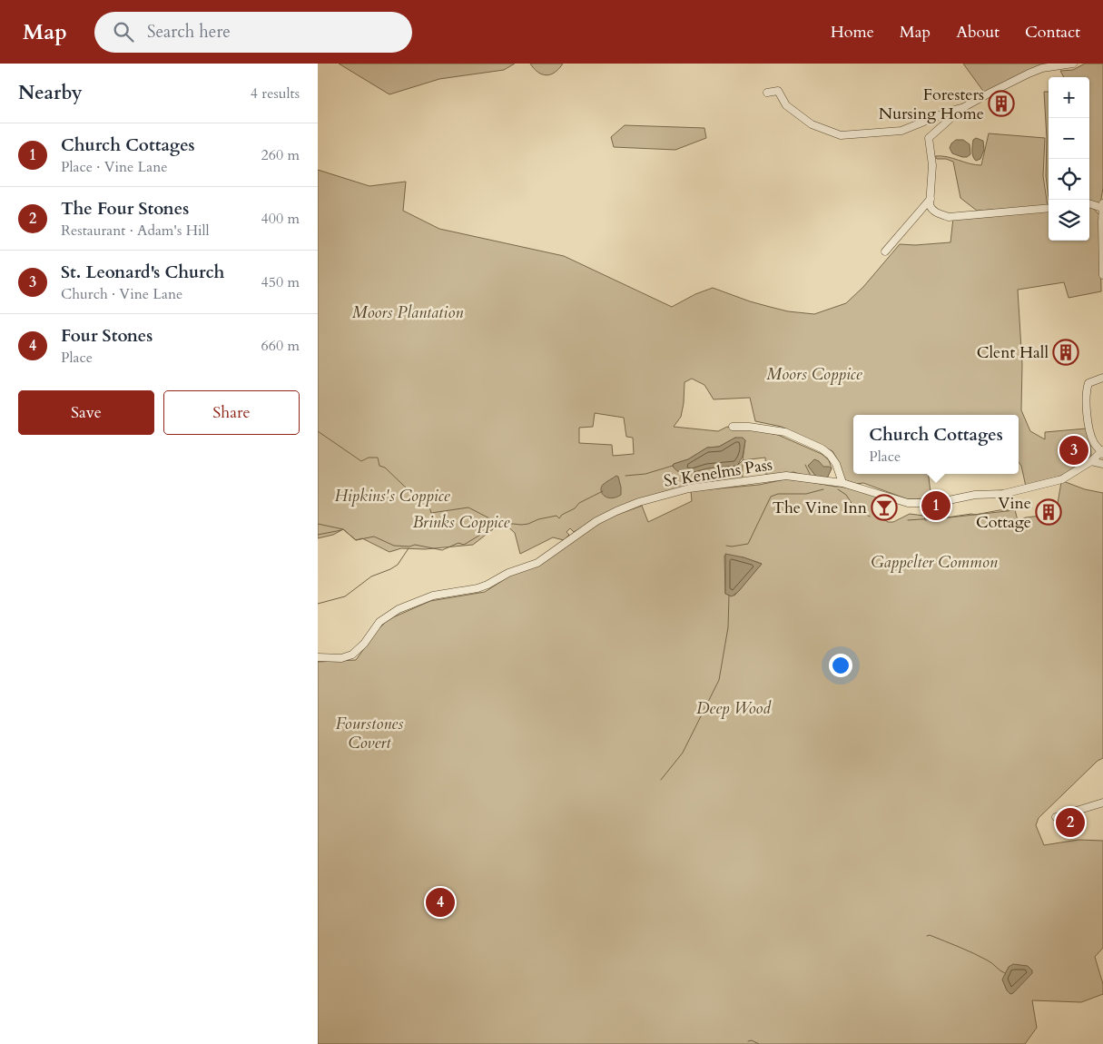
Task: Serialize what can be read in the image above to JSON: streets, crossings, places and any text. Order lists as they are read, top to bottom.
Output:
{
  "streets": {
    "street": ["St Kenelms Pass"]
  },
  "parks": [
    "Moors Plantation",
    "Moors Coppice",
    "Hipkins's Coppice",
    "Brinks Coppice",
    "Gappelter Common",
    "Deep Wood",
    "Fourstones Covert"
  ],
  "places": {
    "building": ["Foresters Nursing Home", "Clent Hall", "Vine Cottage"],
    "bar": ["The Vine Inn"]
  },
  "page": {
    "header": "Map",
    "search": "Search here",
    "nav": [
      "Home",
      "Map",
      "About",
      "Contact"
    ],
    "heading": ["Nearby", "4 results"],
    "map_buttons": ["+", "−"],
    "list": [
      {
        "mark": "1",
        "name": "Church Cottages",
        "note": "Place · Vine Lane",
        "value": "260 m"
      },
      {
        "mark": "2",
        "name": "The Four Stones",
        "note": "Restaurant · Adam's Hill",
        "value": "400 m"
      },
      {
        "mark": "3",
        "name": "St. Leonard's Church",
        "note": "Church · Vine Lane",
        "value": "450 m"
      },
      {
        "mark": "4",
        "name": "Four Stones",
        "note": "Place",
        "value": "660 m"
      }
    ],
    "buttons": ["Save", "Share"],
    "popup": ["Church Cottages", "Place"],
    "pins": [
      "3",
      "1",
      "2",
      "4"
    ]
  }
}
